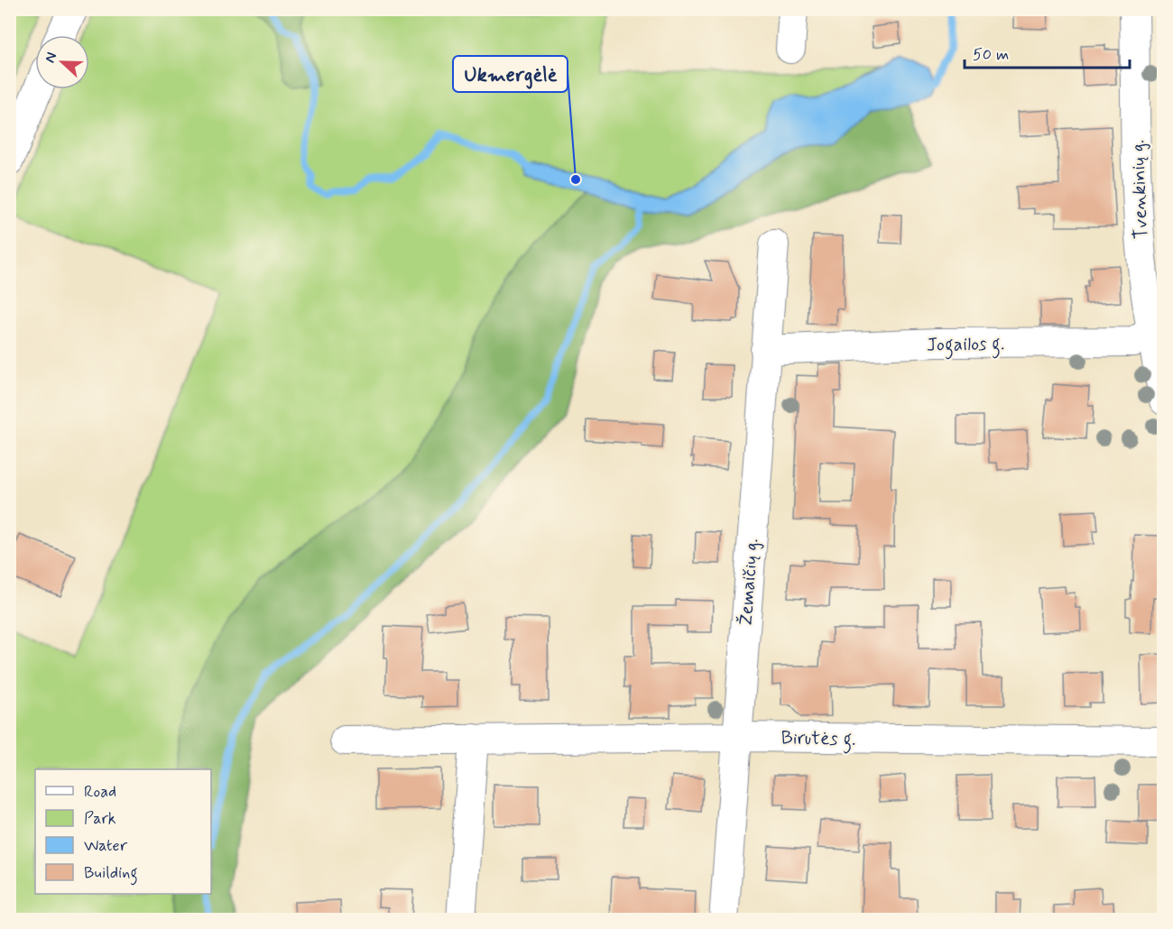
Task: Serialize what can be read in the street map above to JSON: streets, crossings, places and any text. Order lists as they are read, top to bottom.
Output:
{
  "streets": {
    "street": [
      "Tvenkinių g.",
      "Jogailos g.",
      "Žemaičių g.",
      "Birutės g."
    ]
  },
  "crossings": [
    ["Tvenkinių g.", "Jogailos g."],
    ["Jogailos g.", "Žemaičių g."],
    ["Žemaičių g.", "Birutės g."]
  ],
  "places": ["Ukmergėlė"],
  "legend": [
    "Road",
    "Park",
    "Water",
    "Building"
  ],
  "scale_bar": "50 m",
  "north": "left"
}
